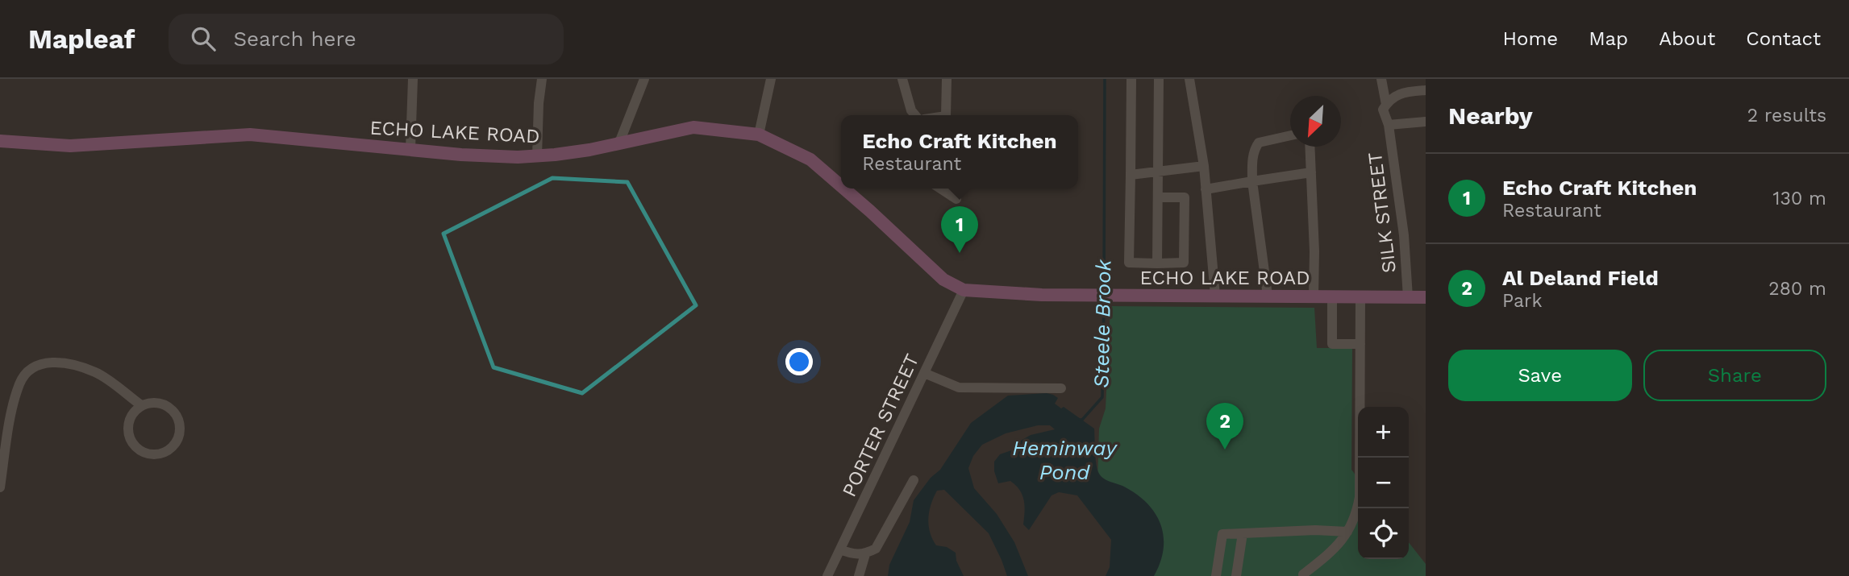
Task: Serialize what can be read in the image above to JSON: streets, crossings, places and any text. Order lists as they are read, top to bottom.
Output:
{
  "streets": {
    "main road": ["ECHO LAKE ROAD"],
    "street": ["SILK STREET", "PORTER STREET"]
  },
  "crossings": [
    ["ECHO LAKE ROAD", "SILK STREET"],
    ["ECHO LAKE ROAD", "PORTER STREET"]
  ],
  "water": ["Steele Brook", "Heminway Pond"],
  "north": "bottom left",
  "page": {
    "header": "Mapleaf",
    "search": "Search here",
    "nav": [
      "Home",
      "Map",
      "About",
      "Contact"
    ],
    "heading": ["Nearby", "2 results"],
    "popup": ["Echo Craft Kitchen", "Restaurant"],
    "list": [
      {
        "mark": "1",
        "name": "Echo Craft Kitchen",
        "note": "Restaurant",
        "value": "130 m"
      },
      {
        "mark": "2",
        "name": "Al Deland Field",
        "note": "Park",
        "value": "280 m"
      }
    ],
    "pins": ["1", "2"],
    "buttons": ["Save", "Share"],
    "map_buttons": ["+", "−"]
  }
}
